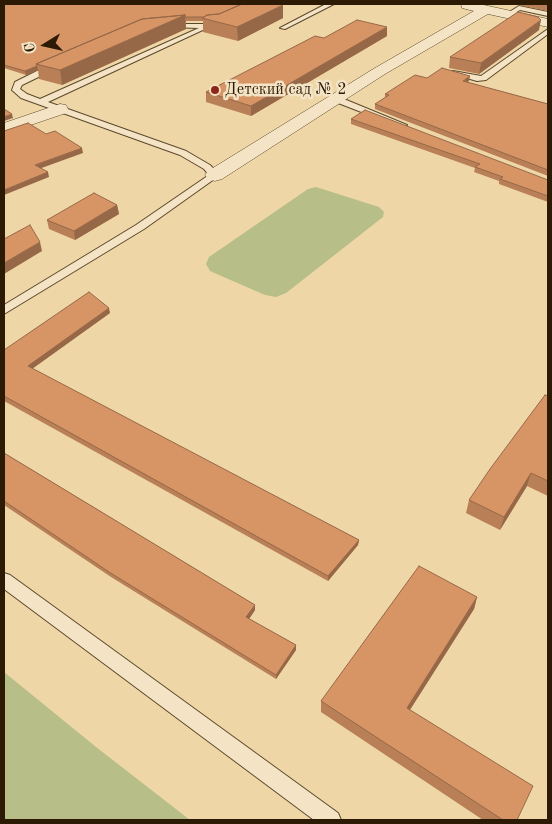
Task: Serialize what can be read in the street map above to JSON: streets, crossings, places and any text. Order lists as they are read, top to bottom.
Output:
{
  "places": ["Детский сад № 2"],
  "north": "left"
}
